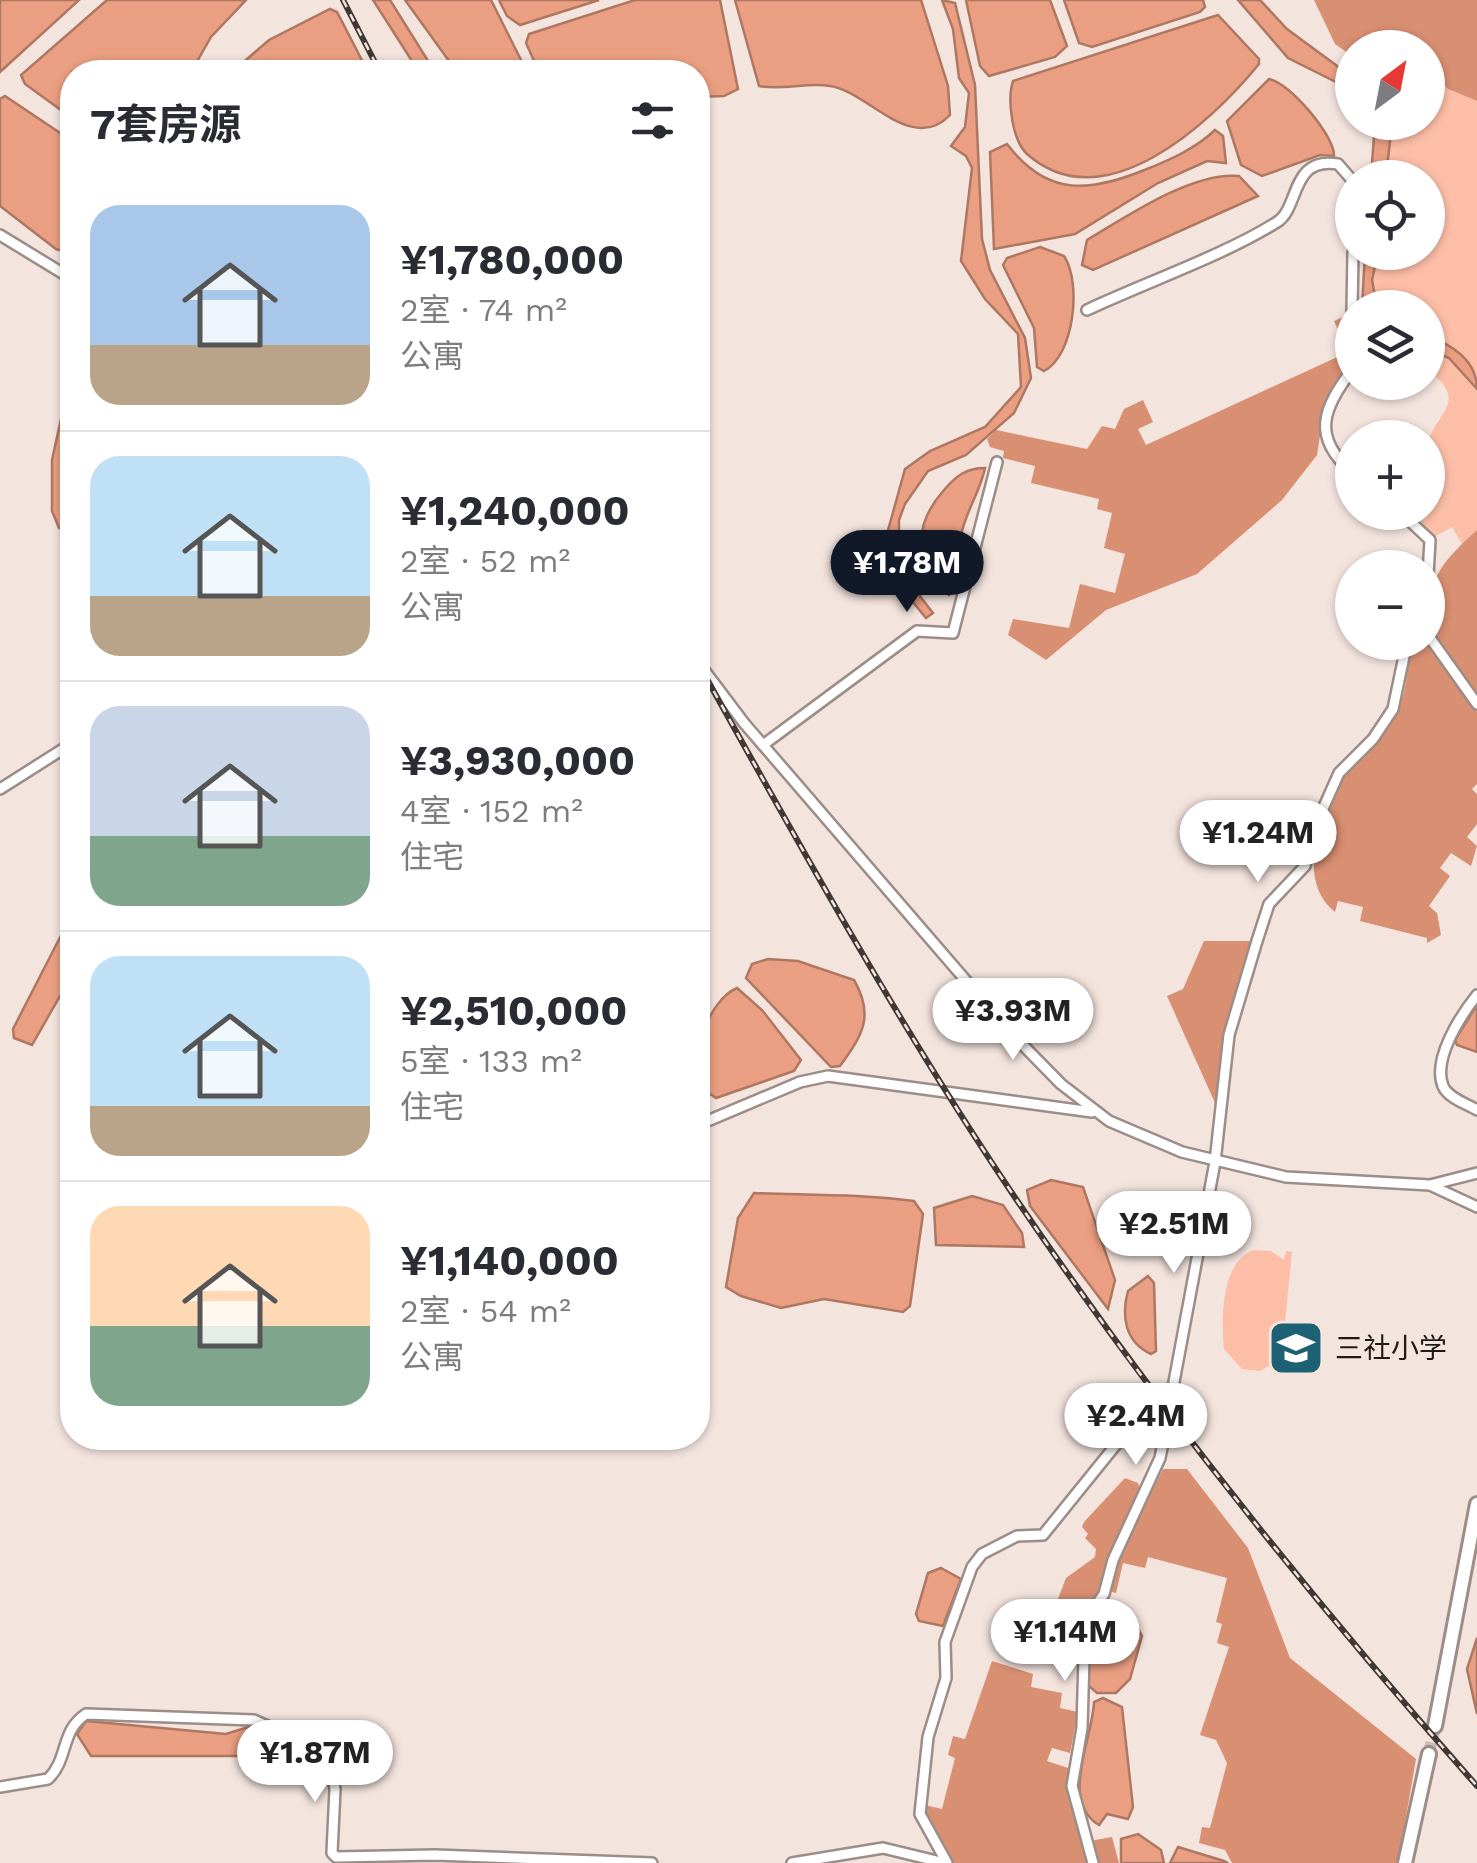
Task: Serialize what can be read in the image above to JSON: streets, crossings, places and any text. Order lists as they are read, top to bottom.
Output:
{
  "places": {
    "school or university": ["三社小学"]
  },
  "north": "top right",
  "page": {
    "map_buttons": ["+", "−"],
    "heading": "7套房源",
    "list": [
      {
        "name": "¥1,780,000",
        "note": "2室 · 74 m² · 公寓"
      },
      {
        "name": "¥1,240,000",
        "note": "2室 · 52 m² · 公寓"
      },
      {
        "name": "¥3,930,000",
        "note": "4室 · 152 m² · 住宅"
      },
      {
        "name": "¥2,510,000",
        "note": "5室 · 133 m² · 住宅"
      },
      {
        "name": "¥1,140,000",
        "note": "2室 · 54 m² · 公寓"
      }
    ],
    "price": [
      "¥1.78M",
      "¥1.24M",
      "¥3.93M",
      "¥2.51M",
      "¥2.4M",
      "¥1.14M",
      "¥1.87M"
    ]
  }
}
